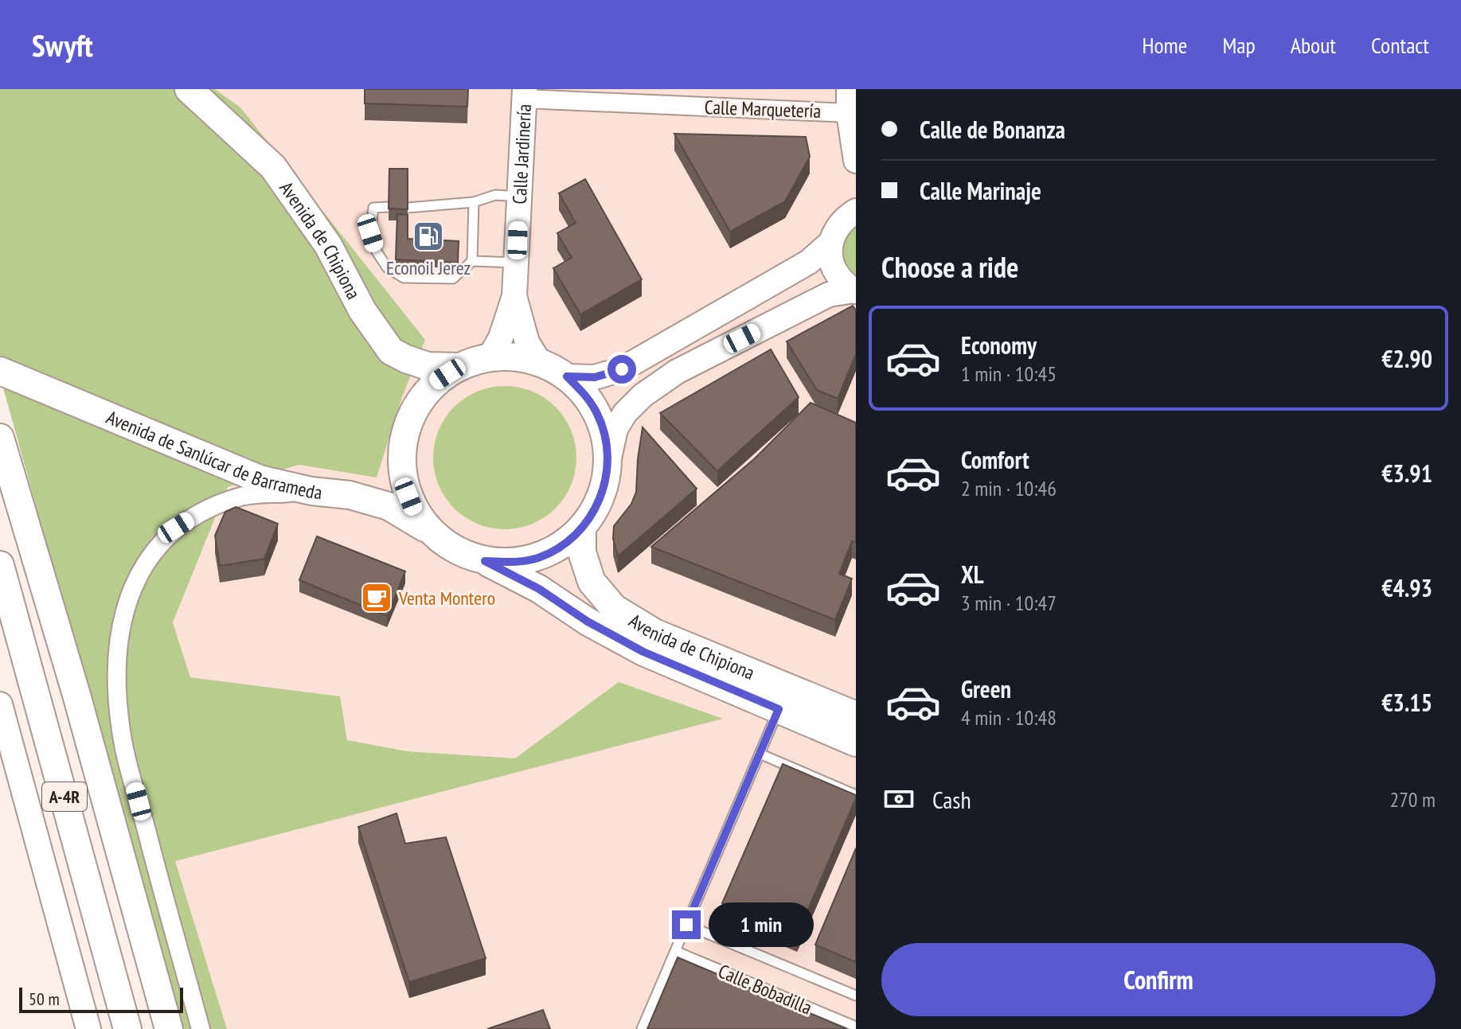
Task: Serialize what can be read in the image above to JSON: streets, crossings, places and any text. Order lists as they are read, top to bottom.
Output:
{
  "streets": {
    "main road": ["Avenida de Chipiona", "Avenida de Sanlúcar de Barrameda", "A-4R"],
    "street": ["Calle Marquetería", "Calle Jardinería"],
    "lane": ["Calle Bobadilla"]
  },
  "crossings": [
    ["Calle Marquetería", "Calle Jardinería"],
    ["Calle Jardinería", "Avenida de Chipiona"],
    ["Calle Jardinería", "Avenida de Sanlúcar de Barrameda"],
    ["Avenida de Chipiona", "Avenida de Sanlúcar de Barrameda"]
  ],
  "places": {
    "fuel station": ["Econoil Jerez"],
    "cafe": ["Venta Montero"]
  },
  "scale_bar": "50 m",
  "page": {
    "header": "Swyft",
    "nav": [
      "Home",
      "Map",
      "About",
      "Contact"
    ],
    "banner": ["Calle de Bonanza", "Calle Marinaje"],
    "heading": "Choose a ride",
    "list": [
      {
        "name": "Economy",
        "note": "1 min · 10:45",
        "value": "€2.90"
      },
      {
        "name": "Comfort",
        "note": "2 min · 10:46",
        "value": "€3.91"
      },
      {
        "name": "XL",
        "note": "3 min · 10:47",
        "value": "€4.93"
      },
      {
        "name": "Green",
        "note": "4 min · 10:48",
        "value": "€3.15"
      }
    ],
    "pay": ["Cash", "270 m"],
    "bubble": "1 min",
    "buttons": "Confirm",
    "scale": "50 m"
  }
}
